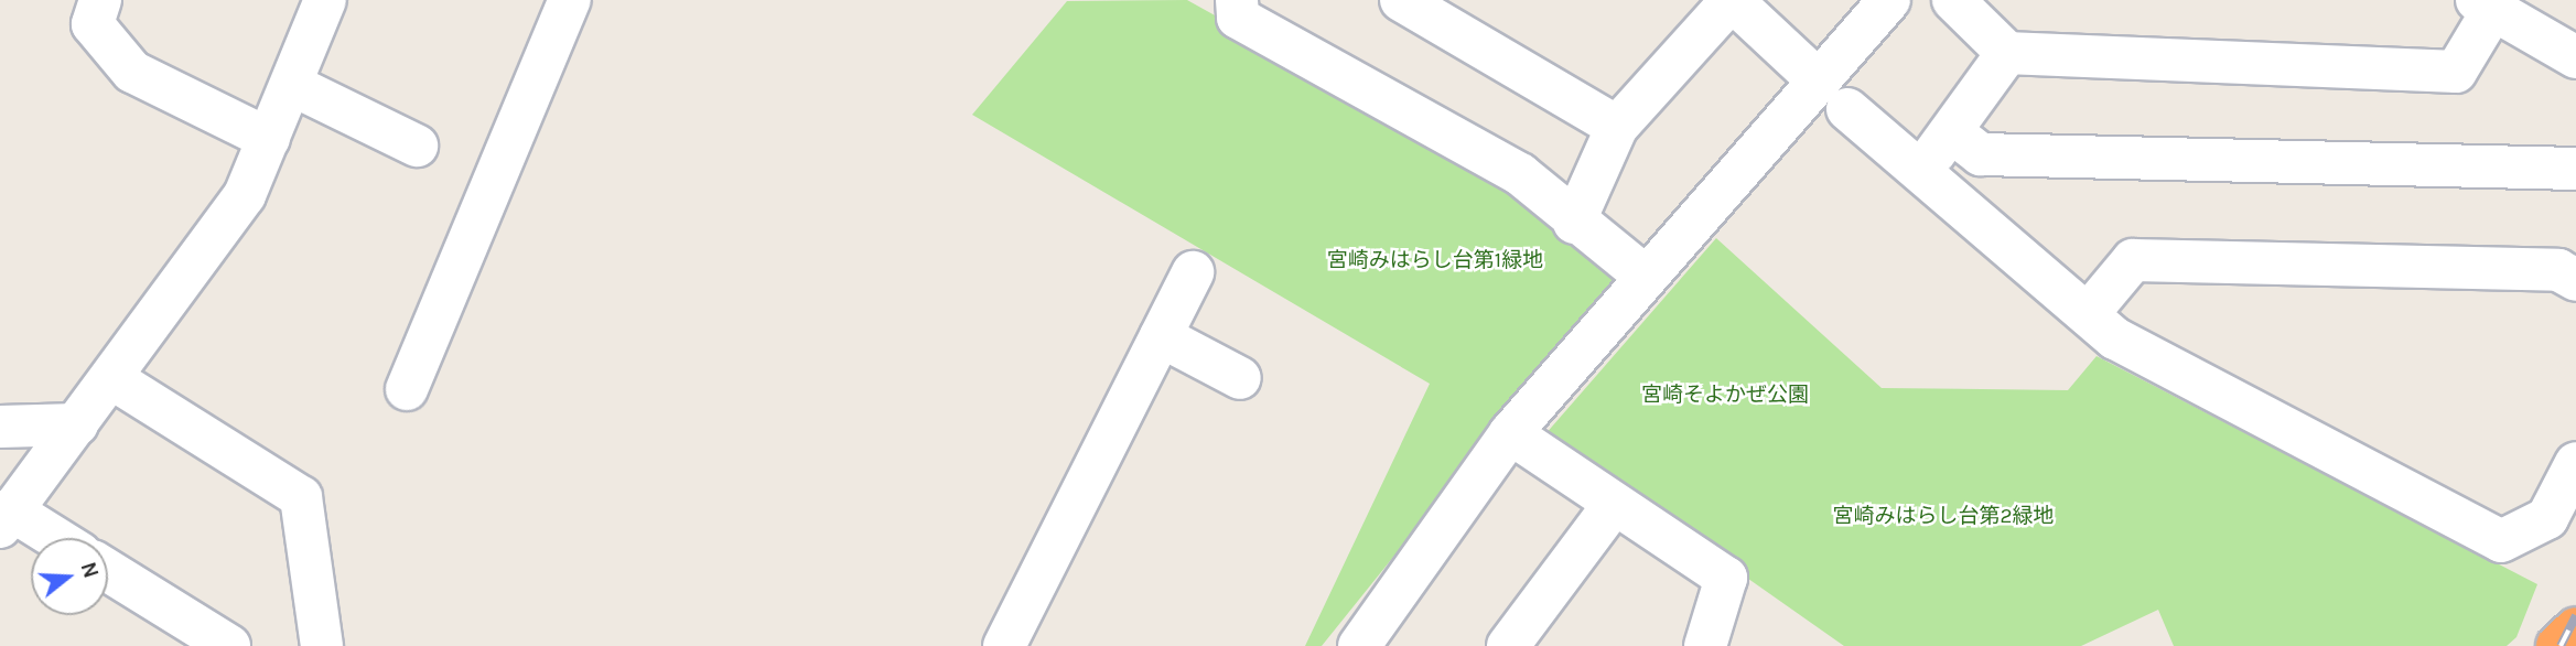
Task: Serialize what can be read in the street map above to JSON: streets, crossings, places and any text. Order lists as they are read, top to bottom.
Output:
{
  "parks": ["宮崎みはらし台第1緑地", "宮崎そよかぜ公園", "宮崎みはらし台第2緑地"],
  "north": "right"
}
